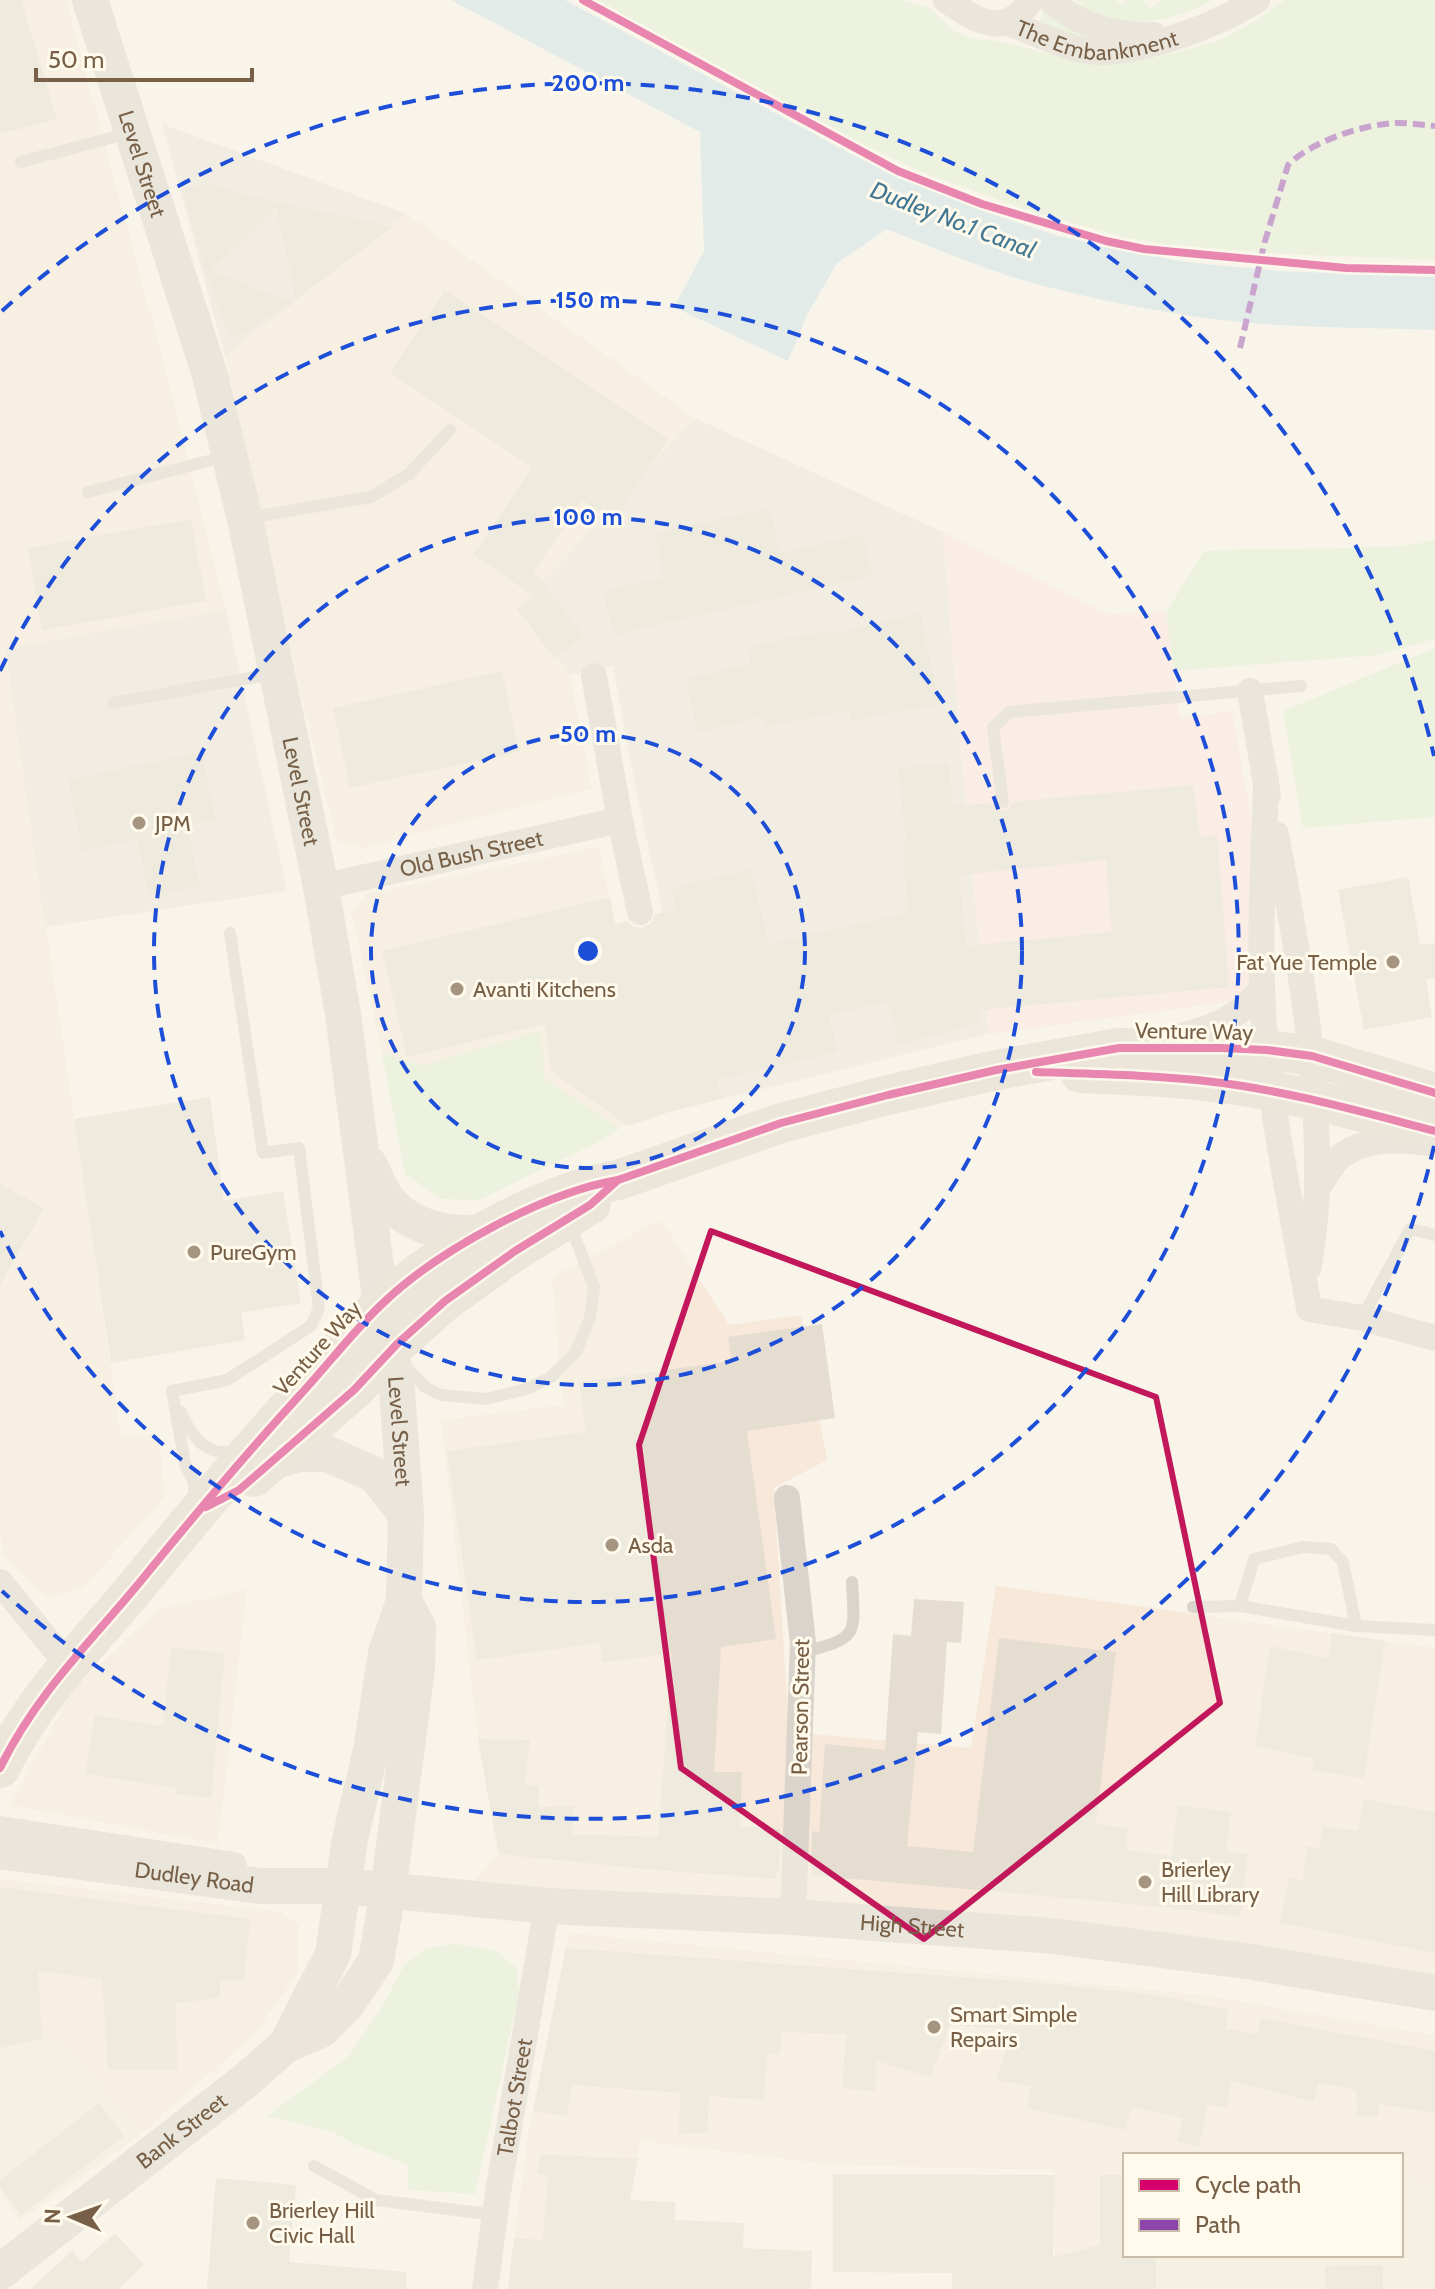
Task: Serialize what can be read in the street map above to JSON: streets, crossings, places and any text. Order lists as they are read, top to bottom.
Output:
{
  "streets": {
    "main road": ["Venture Way"],
    "street": [
      "The Embankment",
      "Level Street",
      "Old Bush Street",
      "Pearson Street",
      "Dudley Road",
      "High Street",
      "Talbot Street",
      "Bank Street"
    ]
  },
  "crossings": [
    ["Level Street", "Old Bush Street"],
    ["Level Street", "Venture Way"],
    ["Level Street", "Dudley Road"],
    ["Level Street", "High Street"],
    ["Level Street", "Bank Street"],
    ["Pearson Street", "High Street"],
    ["Dudley Road", "High Street"],
    ["Dudley Road", "Bank Street"],
    ["High Street", "Talbot Street"],
    ["High Street", "Bank Street"]
  ],
  "water": ["Dudley No.1 Canal"],
  "places": [
    "JPM",
    "Fat Yue Temple",
    "Avanti Kitchens",
    "PureGym",
    "Asda",
    "Brierley Hill Library",
    "Smart Simple Repairs",
    "Brierley Hill Civic Hall"
  ],
  "legend": ["Cycle path", "Path"],
  "scale_bar": "50 m",
  "north": "left",
  "rings": [
    "200 m",
    "150 m",
    "100 m",
    "50 m"
  ]
}
